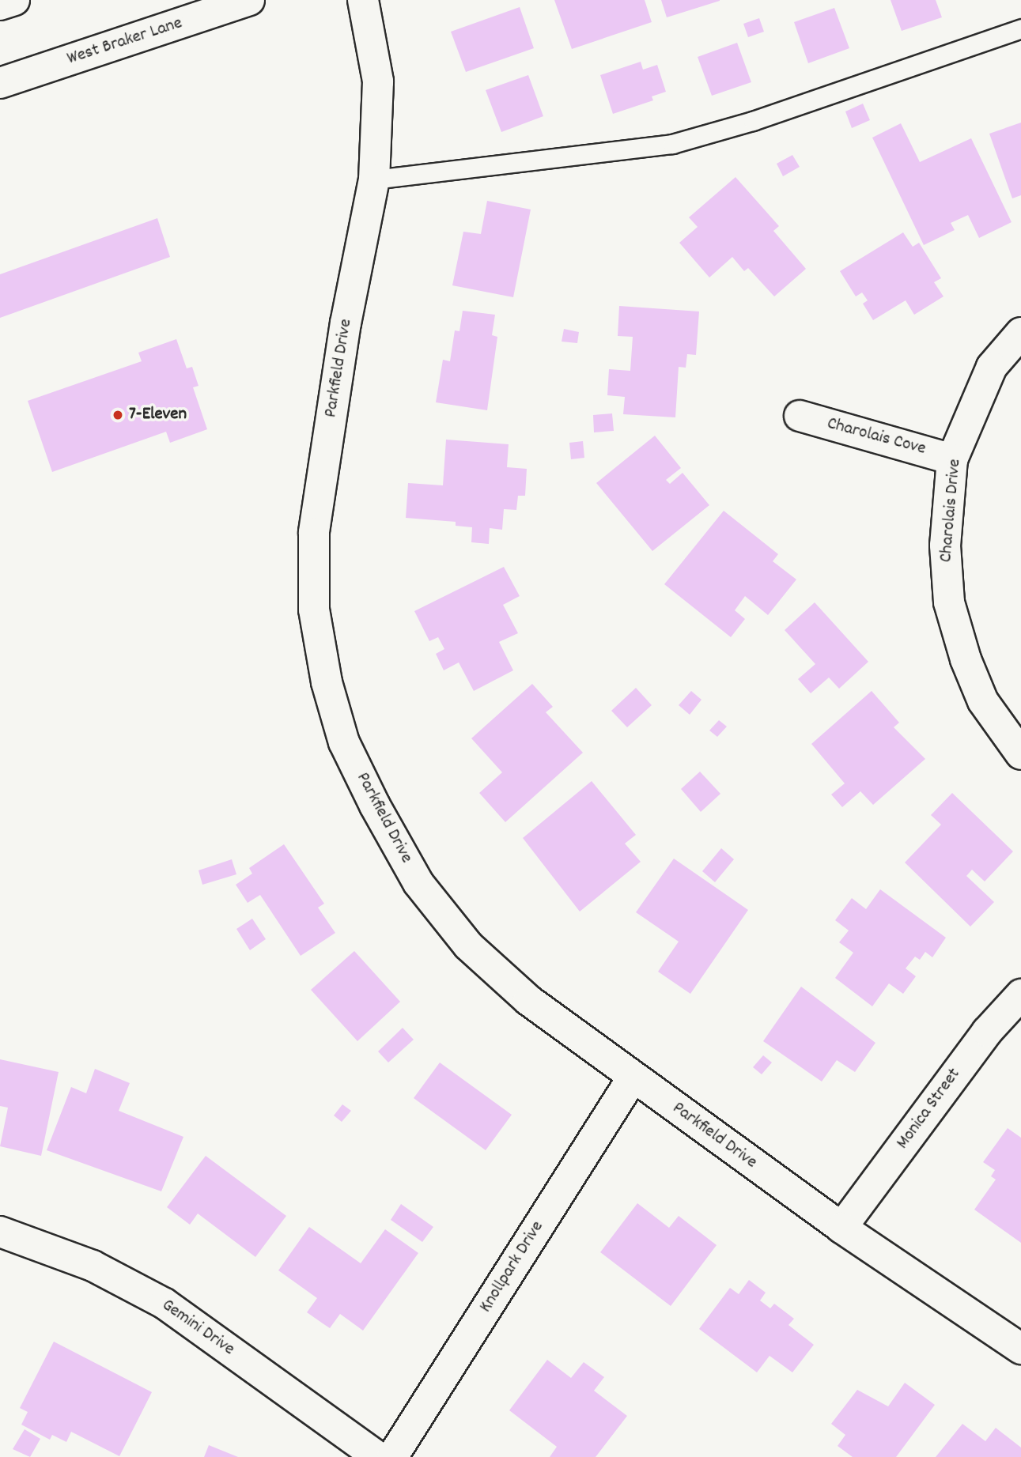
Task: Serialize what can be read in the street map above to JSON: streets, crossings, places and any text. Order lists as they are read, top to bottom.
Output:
{
  "streets": {
    "street": [
      "West Braker Lane",
      "Parkfield Drive",
      "Charolais Cove",
      "Charolais Drive",
      "Monica Street",
      "Knollpark Drive",
      "Gemini Drive"
    ]
  },
  "crossings": [
    ["Parkfield Drive", "Monica Street"],
    ["Parkfield Drive", "Knollpark Drive"],
    ["Charolais Cove", "Charolais Drive"]
  ],
  "places": ["7-Eleven"]
}
